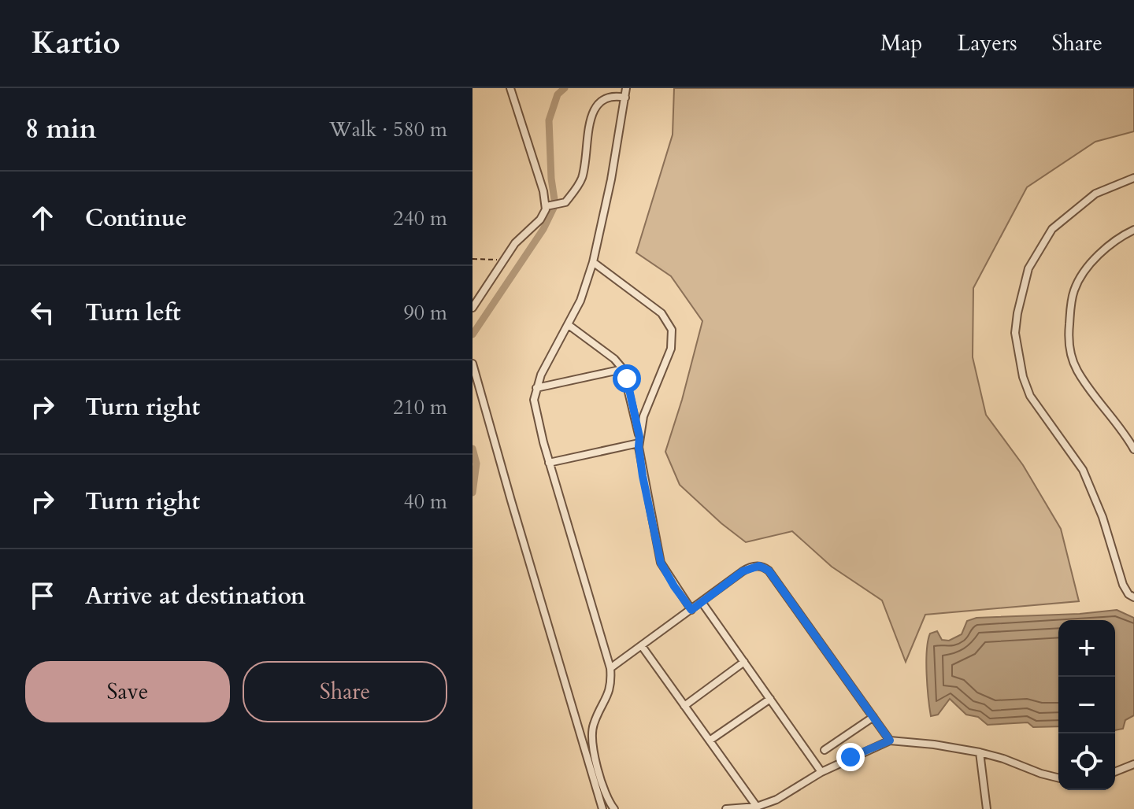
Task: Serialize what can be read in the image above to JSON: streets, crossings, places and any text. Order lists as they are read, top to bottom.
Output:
{
  "page": {
    "header": "Kartio",
    "nav": ["Map", "Layers", "Share"],
    "heading": ["8 min", "Walk · 580 m"],
    "list": [
      ["Continue", "240 m"],
      ["Turn left", "90 m"],
      ["Turn right", "210 m"],
      ["Turn right", "40 m"],
      "Arrive at destination"
    ],
    "map_buttons": ["+", "−"],
    "buttons": ["Save", "Share"]
  }
}
